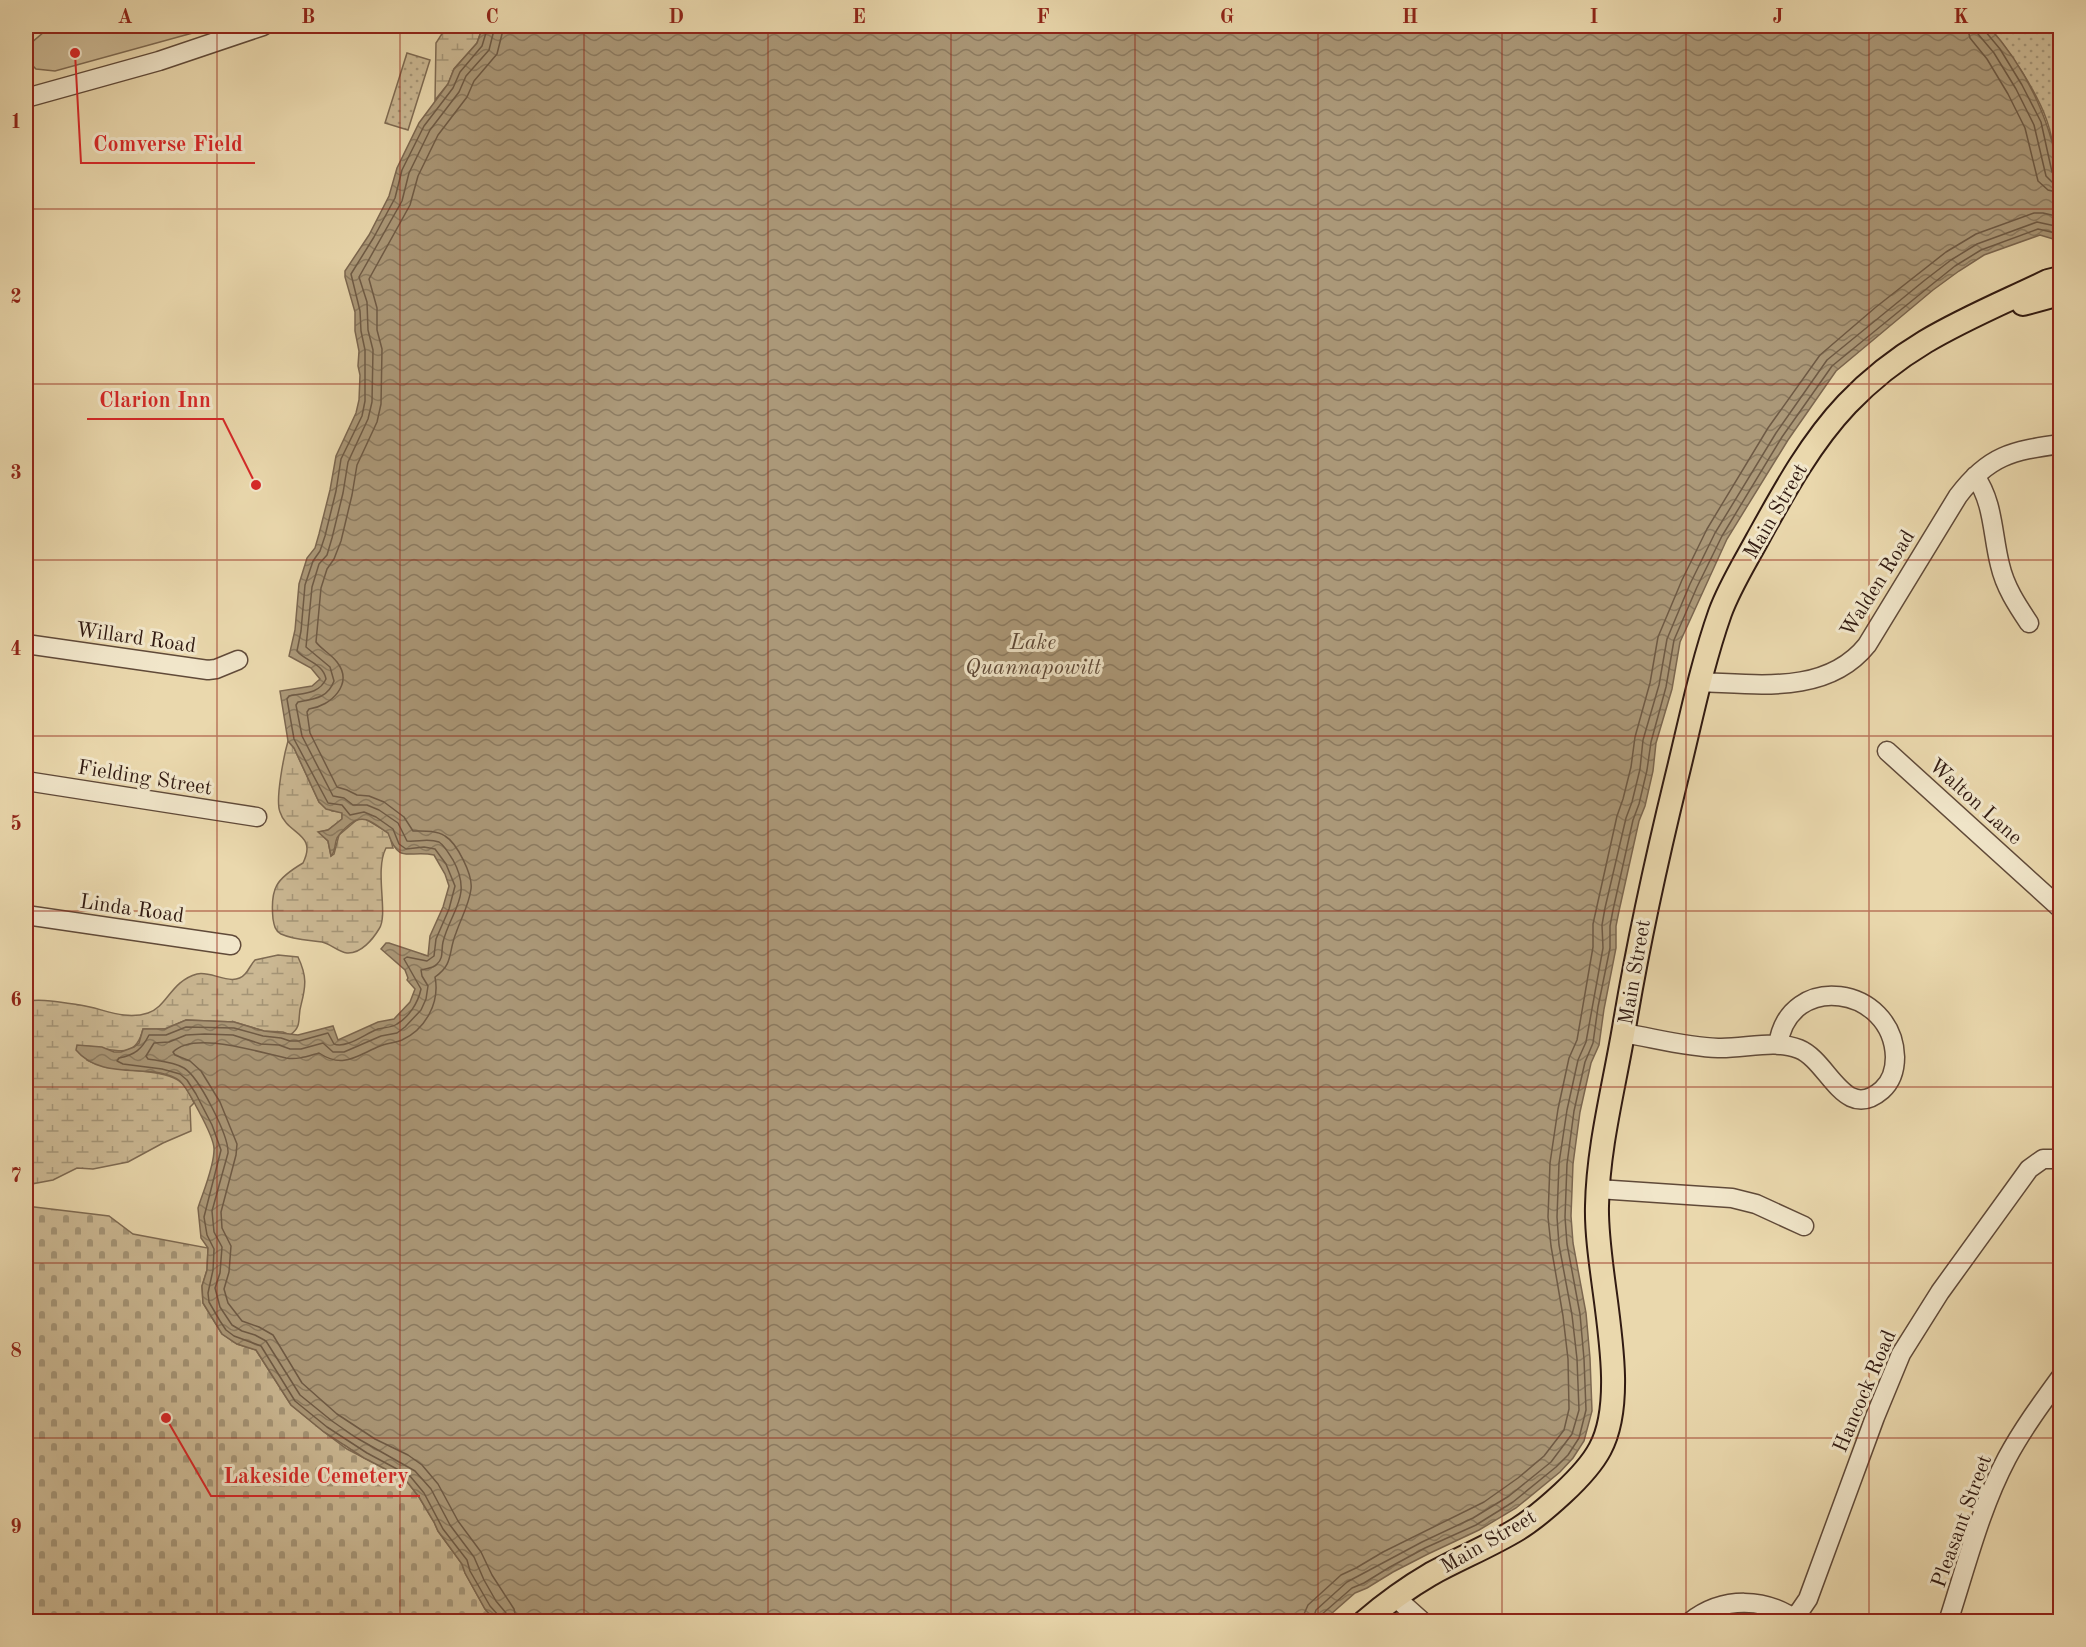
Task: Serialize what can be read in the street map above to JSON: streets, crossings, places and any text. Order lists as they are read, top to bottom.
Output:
{
  "streets": {
    "main road": ["Main Street"],
    "street": [
      "Walden Road",
      "Willard Road",
      "Fielding Street",
      "Walton Lane",
      "Linda Road",
      "Hancock Road",
      "Pleasant Street"
    ]
  },
  "crossings": [
    ["Main Street", "Walden Road"]
  ],
  "water": ["Lake Quannapowitt"],
  "places": ["Comverse Field", "Clarion Inn", "Lakeside Cemetery"],
  "grid": {
    "columns": [
      "A",
      "B",
      "C",
      "D",
      "E",
      "F",
      "G",
      "H",
      "I",
      "J",
      "K"
    ],
    "rows": [
      "1",
      "2",
      "3",
      "4",
      "5",
      "6",
      "7",
      "8",
      "9"
    ]
  }
}
